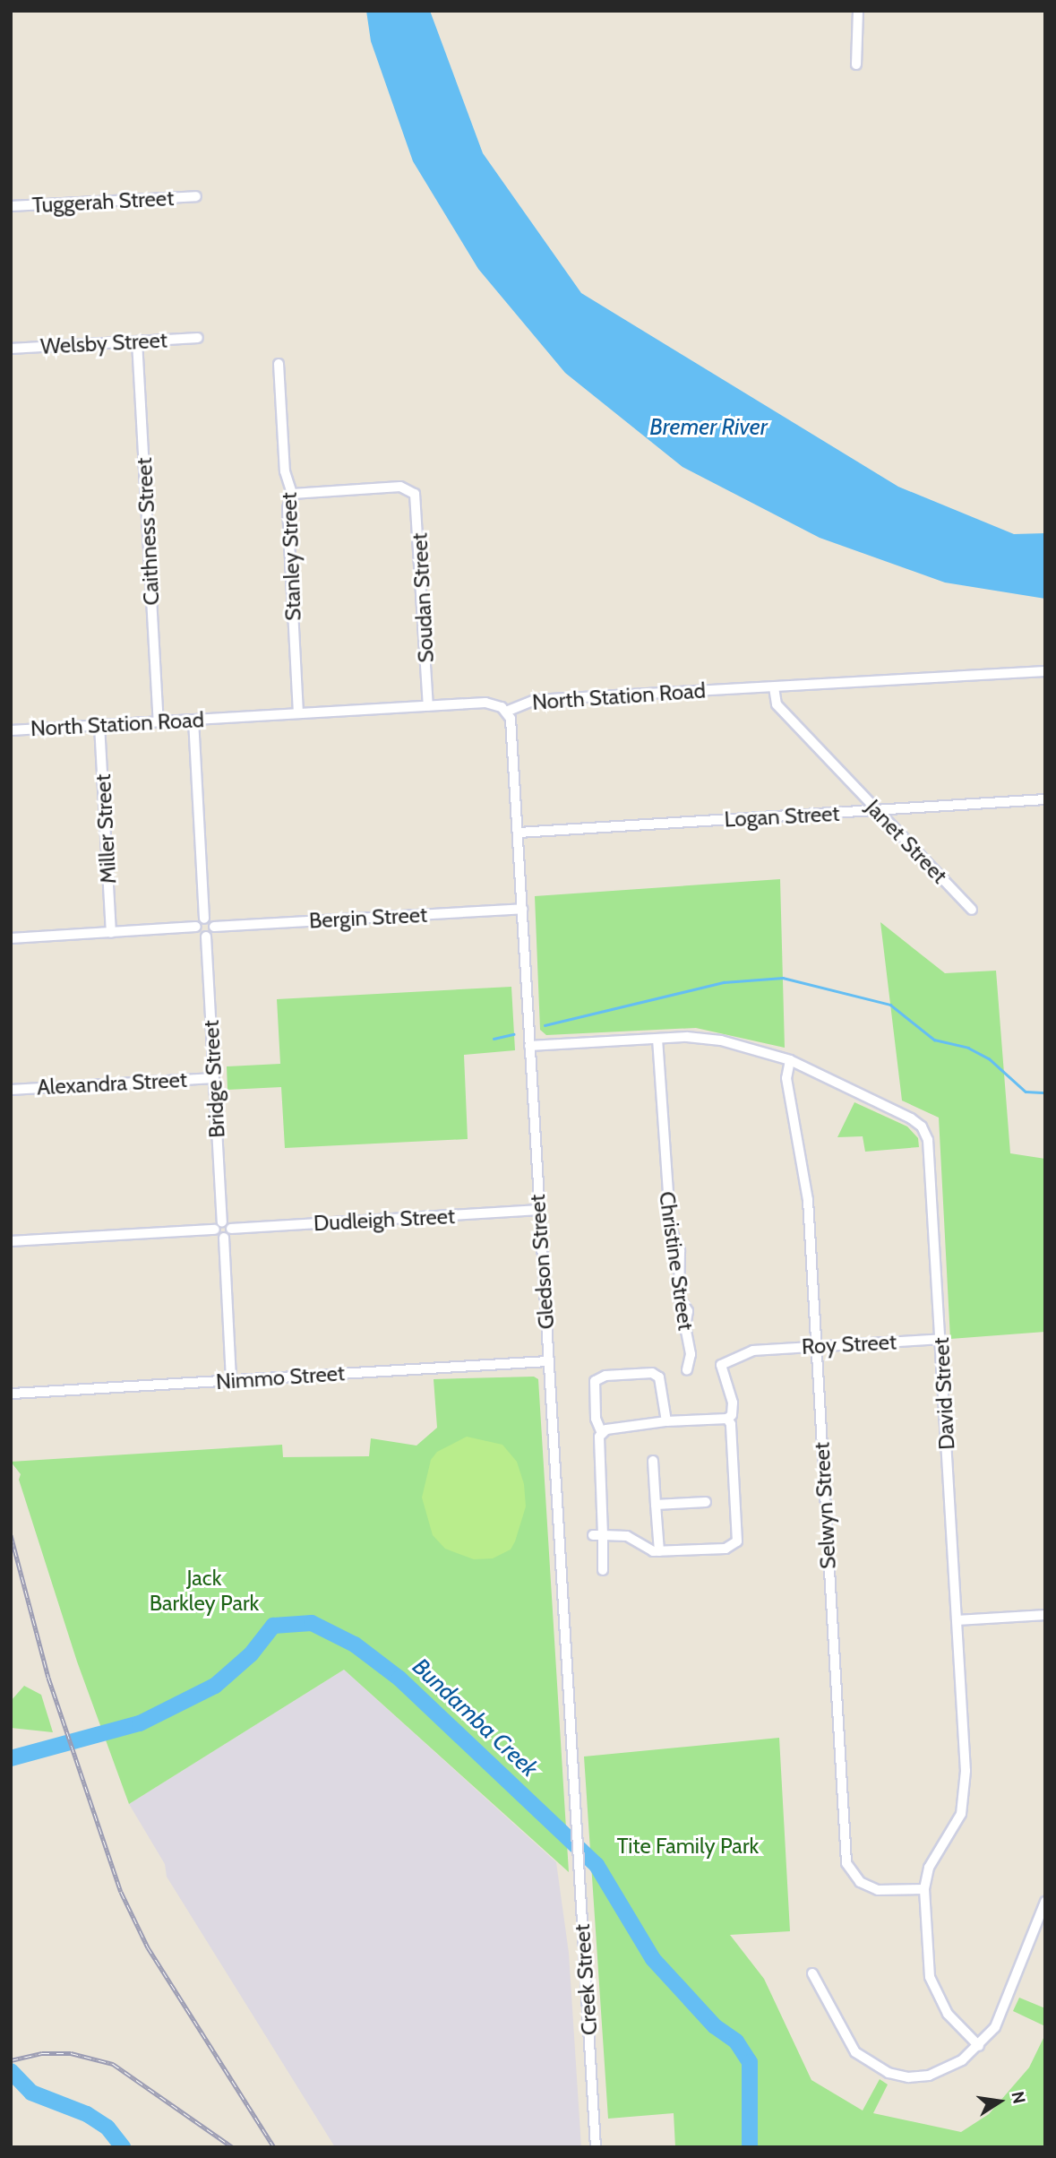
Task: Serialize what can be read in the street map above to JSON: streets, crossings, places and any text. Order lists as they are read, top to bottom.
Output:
{
  "streets": {
    "street": [
      "Tuggerah Street",
      "Welsby Street",
      "Caithness Street",
      "Stanley Street",
      "Soudan Street",
      "North Station Road",
      "Logan Street",
      "Miller Street",
      "Janet Street",
      "Bergin Street",
      "Bridge Street",
      "Alexandra Street",
      "Dudleigh Street",
      "Christine Street",
      "Gledson Street",
      "Roy Street",
      "Nimmo Street",
      "David Street",
      "Selwyn Street",
      "Creek Street"
    ]
  },
  "crossings": [
    ["Welsby Street", "Caithness Street"],
    ["Caithness Street", "North Station Road"],
    ["Stanley Street", "Soudan Street"],
    ["Stanley Street", "North Station Road"],
    ["Soudan Street", "North Station Road"],
    ["North Station Road", "Miller Street"],
    ["North Station Road", "Janet Street"],
    ["North Station Road", "Gledson Street"],
    ["Logan Street", "Janet Street"],
    ["Logan Street", "Gledson Street"],
    ["Bergin Street", "Gledson Street"],
    ["Bridge Street", "Alexandra Street"],
    ["Dudleigh Street", "Gledson Street"],
    ["Christine Street", "David Street"],
    ["Gledson Street", "Nimmo Street"],
    ["Gledson Street", "David Street"],
    ["Gledson Street", "Creek Street"],
    ["Roy Street", "David Street"],
    ["Roy Street", "Selwyn Street"],
    ["David Street", "Selwyn Street"]
  ],
  "water": ["Bremer River", "Bundamba Creek"],
  "parks": ["Jack Barkley Park", "Tite Family Park"],
  "north": "right"
}
